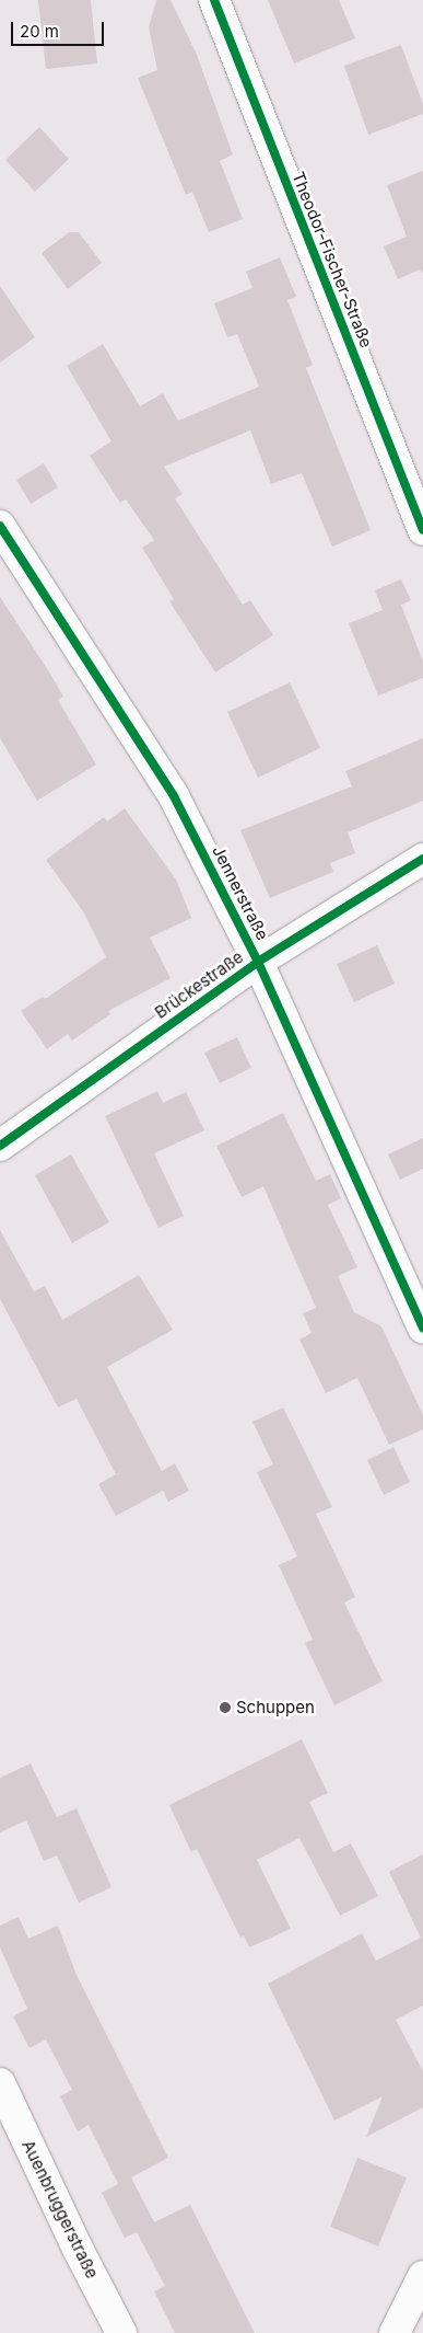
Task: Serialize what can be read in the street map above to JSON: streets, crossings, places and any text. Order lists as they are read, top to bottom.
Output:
{
  "streets": {
    "street": [
      "Theodor-Fischer-Straße",
      "Jennerstraße",
      "Brückestraße",
      "Auenbruggerstraße"
    ]
  },
  "crossings": [
    ["Jennerstraße", "Brückestraße"]
  ],
  "places": ["Schuppen"],
  "scale_bar": "20 m"
}
